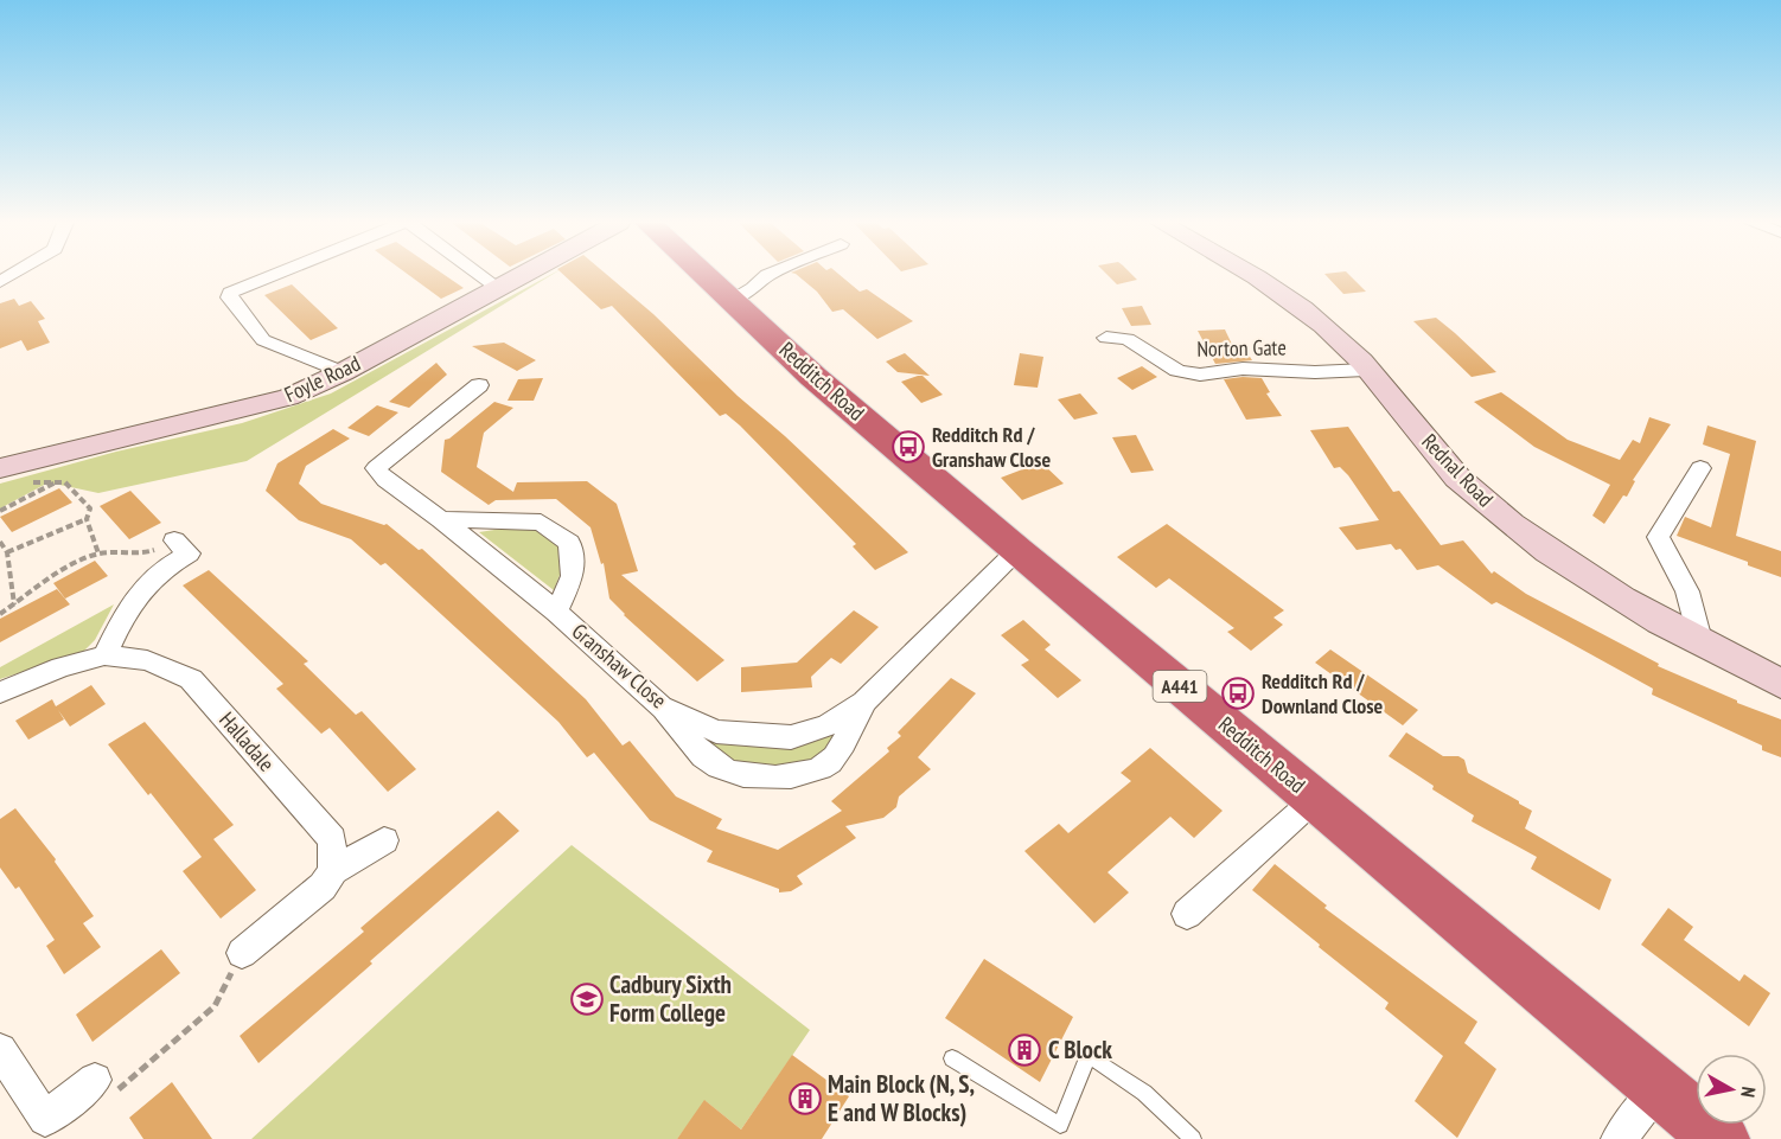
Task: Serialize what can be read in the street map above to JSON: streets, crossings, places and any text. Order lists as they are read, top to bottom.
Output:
{
  "streets": {
    "highway": ["Redditch Road", "A441"],
    "street": [
      "Norton Gate",
      "Foyle Road",
      "Rednal Road",
      "Granshaw Close",
      "Halladale"
    ]
  },
  "crossings": [
    ["Norton Gate", "Rednal Road"],
    ["Redditch Road", "Granshaw Close"]
  ],
  "places": {
    "bus stop": ["Redditch Rd / Granshaw Close", "Redditch Rd / Downland Close"],
    "school or university": ["Cadbury Sixth Form College"],
    "building": ["C Block", "Main Block (N, S, E and W Blocks)"]
  },
  "north": "right"
}
